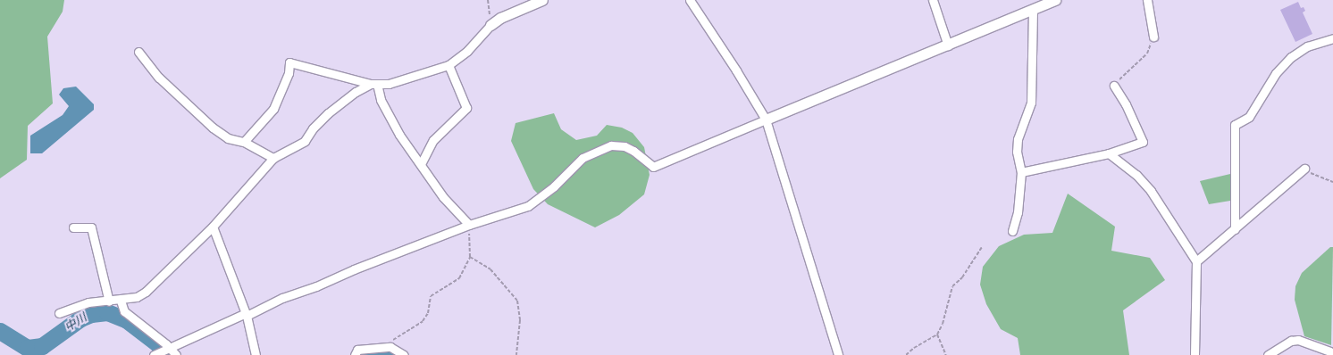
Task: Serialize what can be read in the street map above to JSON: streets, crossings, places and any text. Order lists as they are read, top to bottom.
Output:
{
  "water": ["中川"]
}
